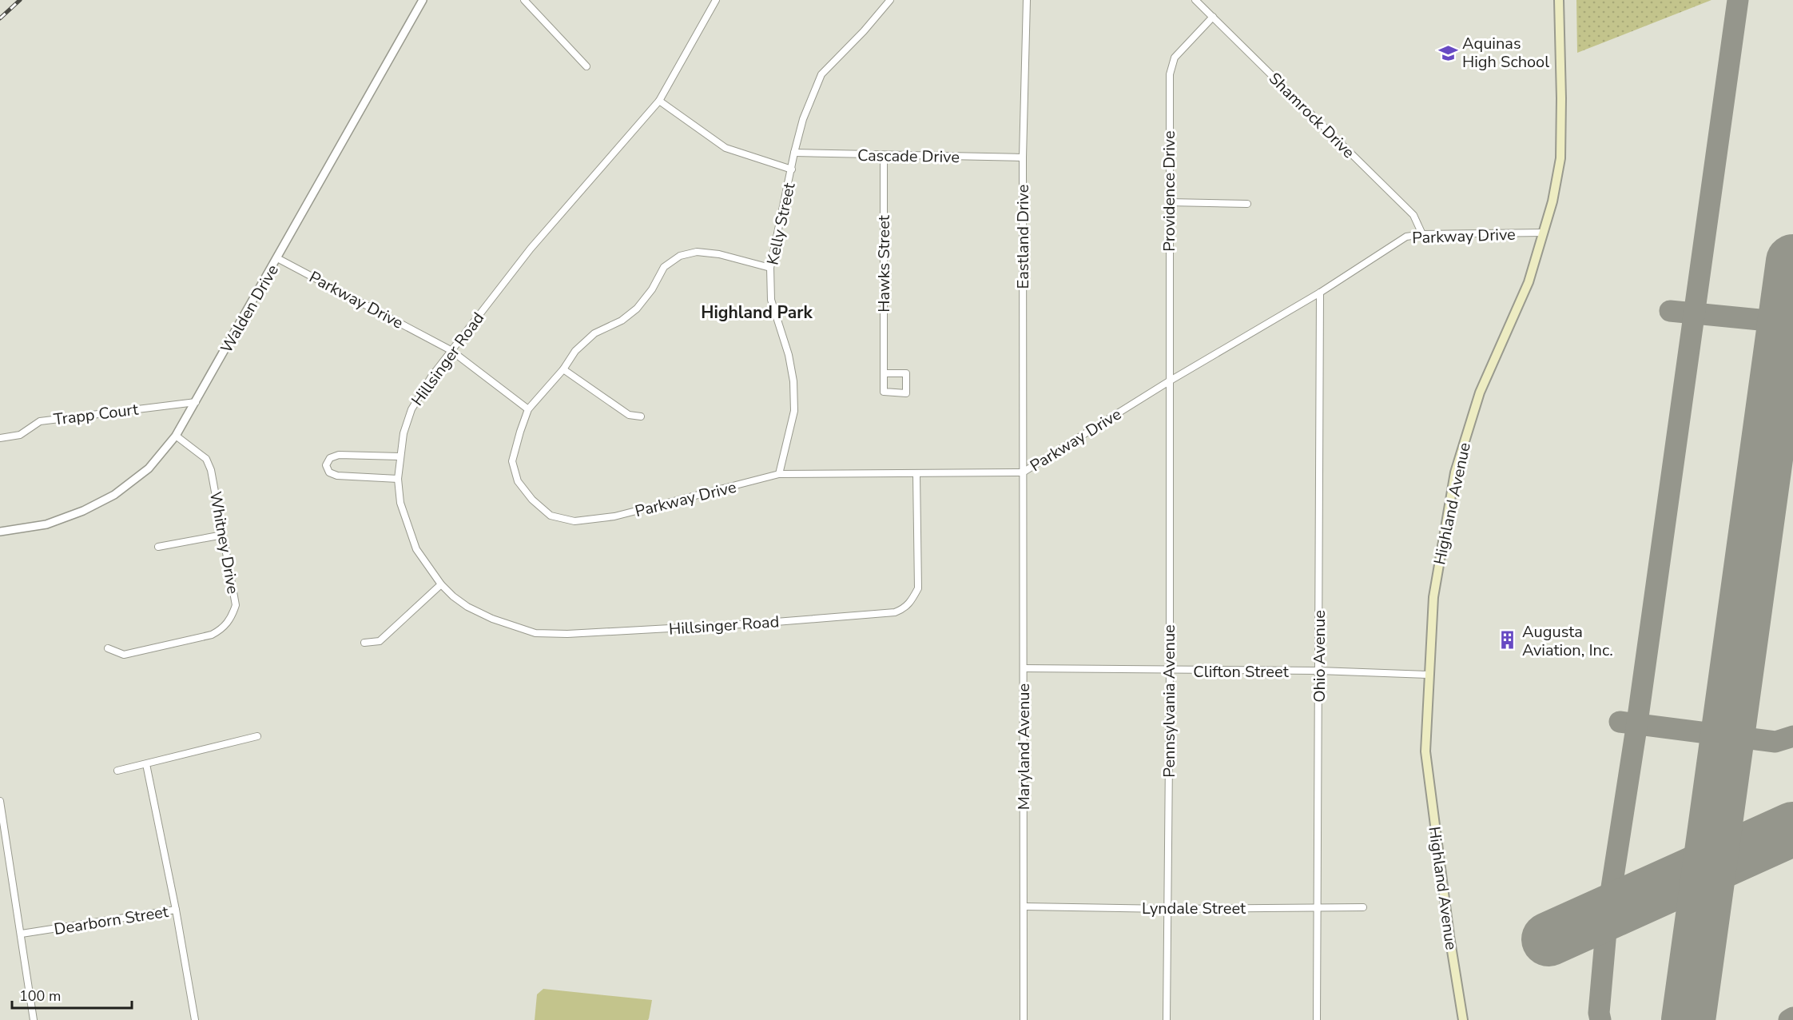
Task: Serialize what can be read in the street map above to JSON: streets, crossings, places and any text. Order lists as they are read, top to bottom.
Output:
{
  "streets": {
    "main road": ["Highland Avenue"],
    "street": [
      "Shamrock Drive",
      "Cascade Drive",
      "Providence Drive",
      "Kelly Street",
      "Parkway Drive",
      "Eastland Drive",
      "Hawks Street",
      "Walden Drive",
      "Hillsinger Road",
      "Trapp Court",
      "Whitney Drive",
      "Ohio Avenue",
      "Clifton Street",
      "Pennsylvania Avenue",
      "Maryland Avenue",
      "Lyndale Street",
      "Dearborn Street"
    ]
  },
  "crossings": [
    ["Shamrock Drive", "Providence Drive"],
    ["Shamrock Drive", "Parkway Drive"],
    ["Cascade Drive", "Kelly Street"],
    ["Cascade Drive", "Eastland Drive"],
    ["Cascade Drive", "Hawks Street"],
    ["Providence Drive", "Parkway Drive"],
    ["Providence Drive", "Pennsylvania Avenue"],
    ["Kelly Street", "Parkway Drive"],
    ["Parkway Drive", "Eastland Drive"],
    ["Parkway Drive", "Walden Drive"],
    ["Parkway Drive", "Hillsinger Road"],
    ["Parkway Drive", "Highland Avenue"],
    ["Parkway Drive", "Ohio Avenue"],
    ["Parkway Drive", "Pennsylvania Avenue"],
    ["Parkway Drive", "Maryland Avenue"],
    ["Eastland Drive", "Maryland Avenue"],
    ["Walden Drive", "Trapp Court"],
    ["Walden Drive", "Whitney Drive"],
    ["Highland Avenue", "Clifton Street"],
    ["Ohio Avenue", "Clifton Street"],
    ["Ohio Avenue", "Lyndale Street"],
    ["Clifton Street", "Pennsylvania Avenue"],
    ["Clifton Street", "Maryland Avenue"],
    ["Pennsylvania Avenue", "Lyndale Street"],
    ["Maryland Avenue", "Lyndale Street"]
  ],
  "districts": ["Highland Park"],
  "places": {
    "school or university": ["Aquinas High School"],
    "building": ["Augusta Aviation, Inc."]
  },
  "scale_bar": "100 m"
}
